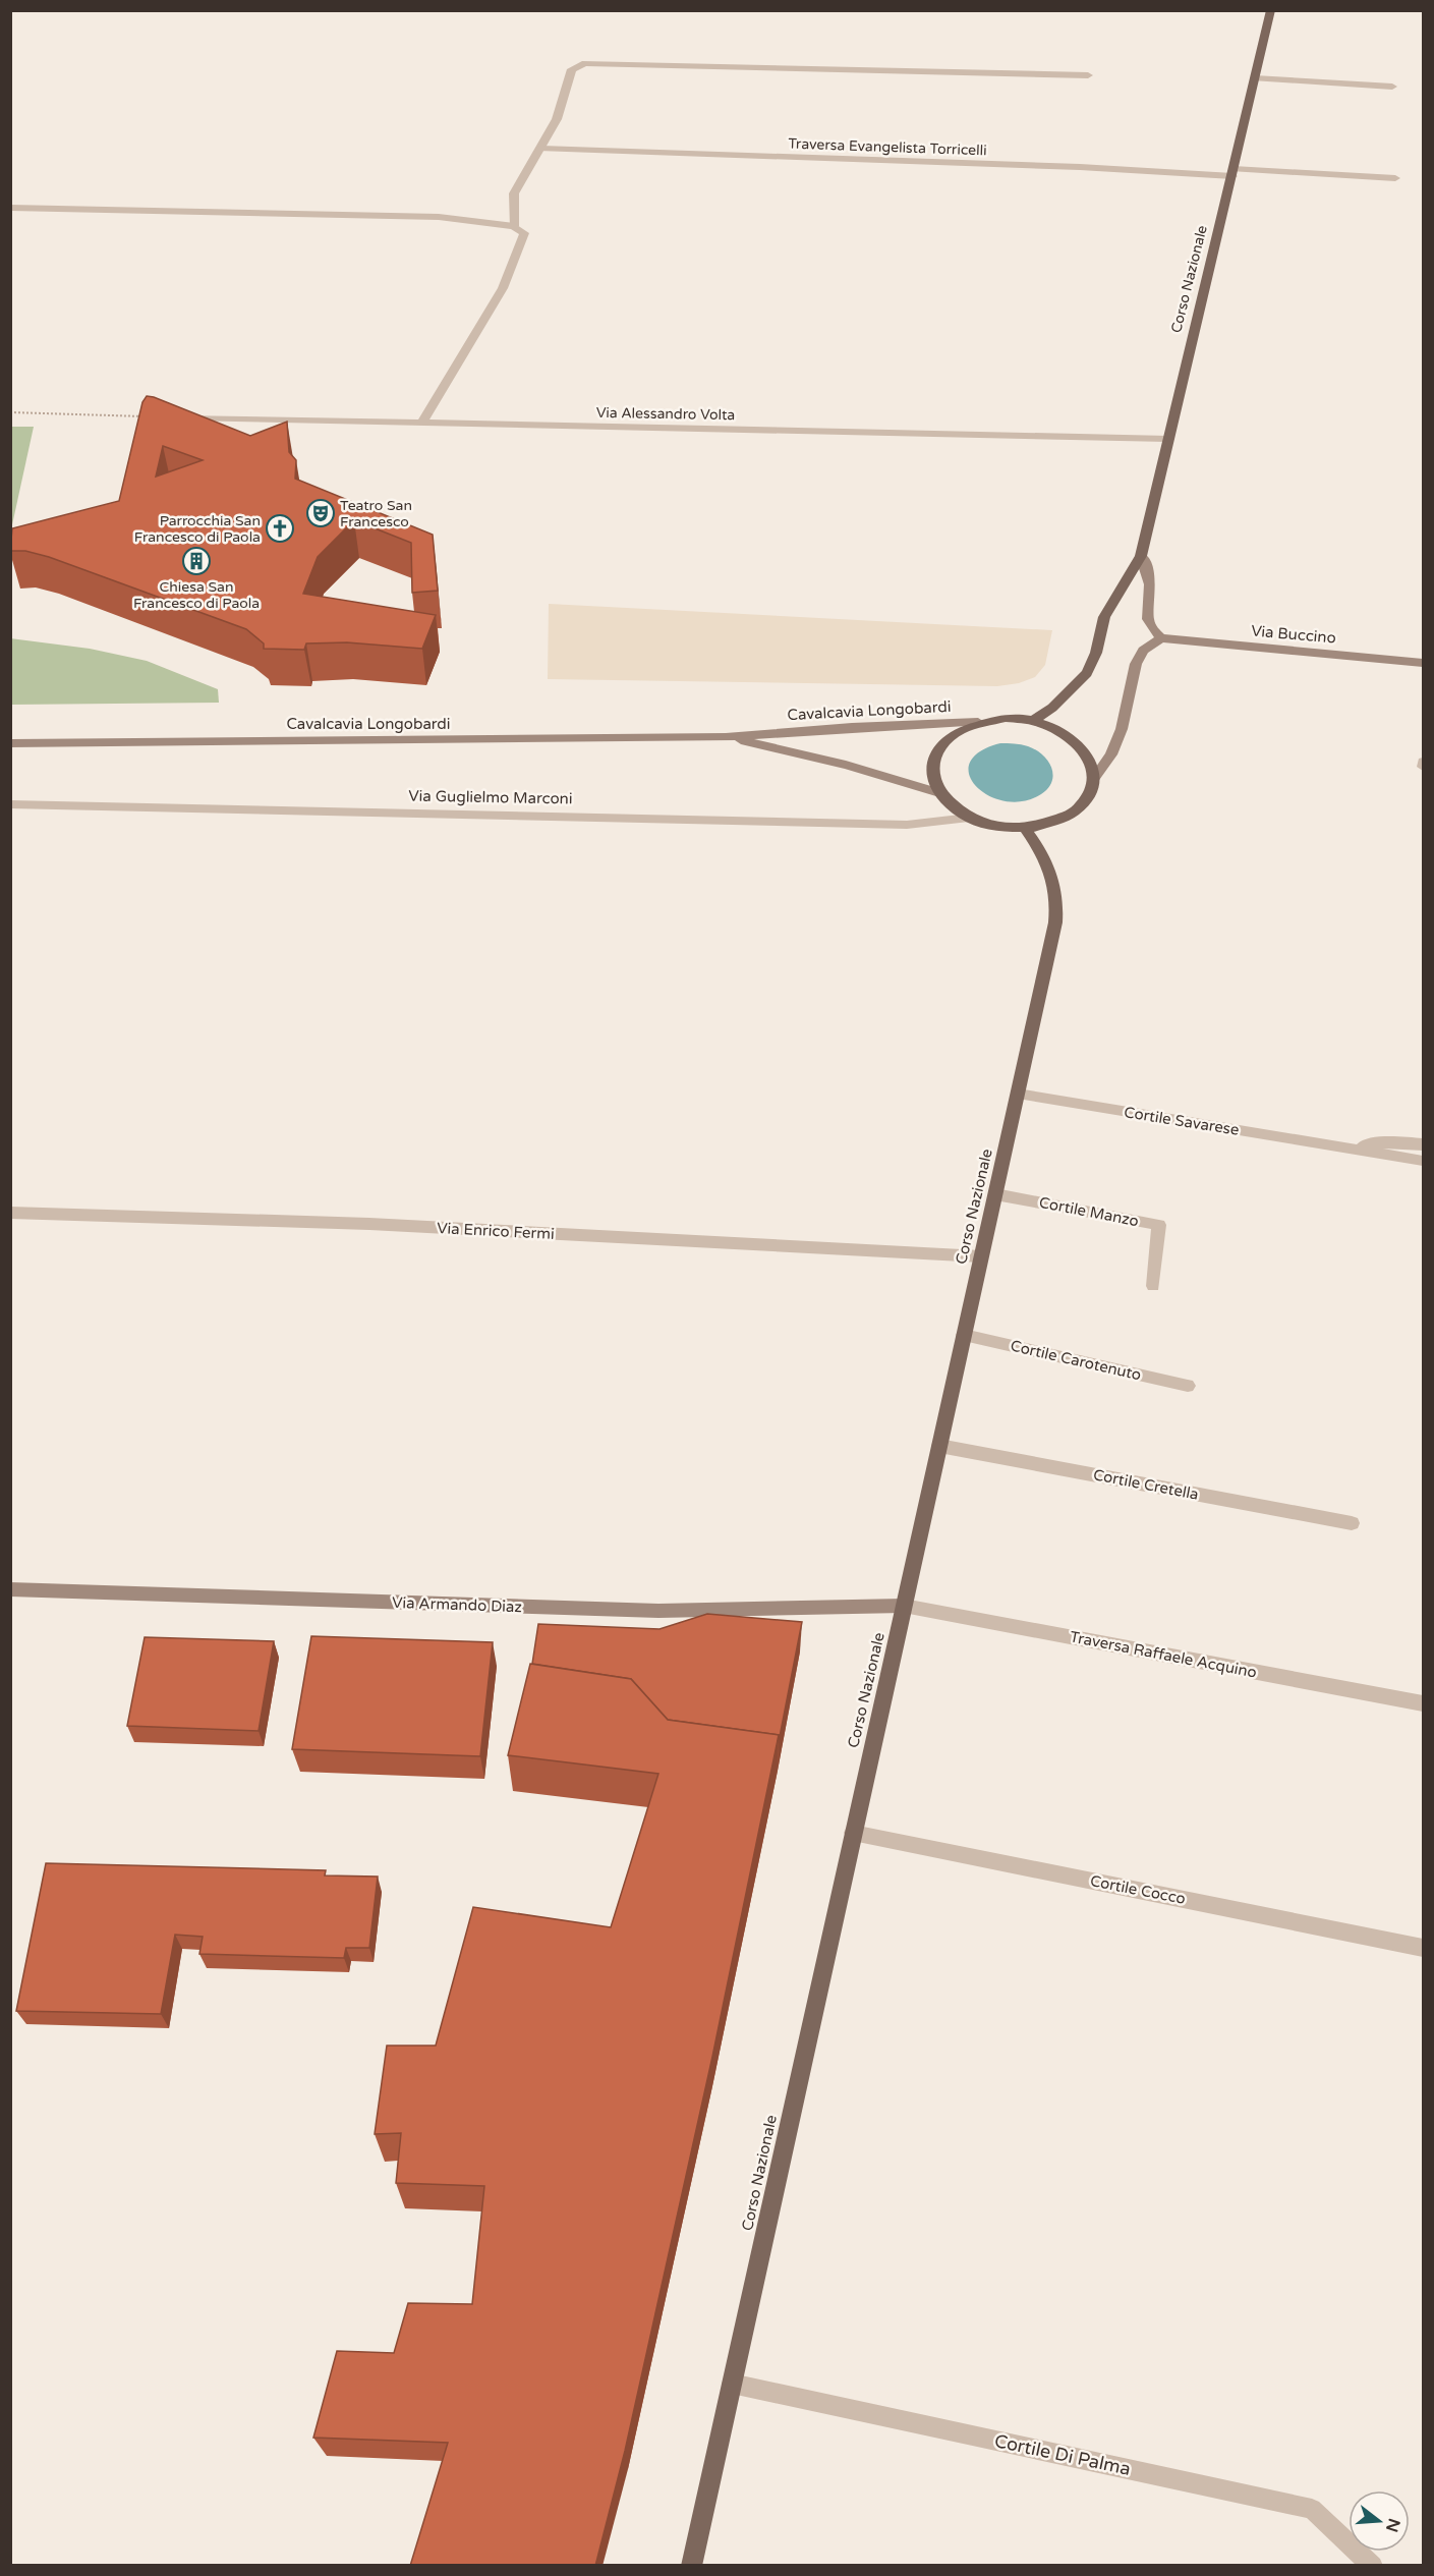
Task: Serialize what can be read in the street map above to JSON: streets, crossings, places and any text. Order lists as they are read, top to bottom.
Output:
{
  "streets": {
    "main road": ["Corso Nazionale"],
    "street": [
      "Traversa Evangelista Torricelli",
      "Via Alessandro Volta",
      "Via Buccino",
      "Cavalcavia Longobardi",
      "Via Guglielmo Marconi",
      "Cortile Savarese",
      "Cortile Manzo",
      "Via Enrico Fermi",
      "Cortile Carotenuto",
      "Cortile Cretella",
      "Via Armando Diaz",
      "Traversa Raffaele Acquino",
      "Cortile Cocco",
      "Cortile Di Palma"
    ]
  },
  "crossings": [
    ["Traversa Evangelista Torricelli", "Corso Nazionale"],
    ["Corso Nazionale", "Via Alessandro Volta"],
    ["Corso Nazionale", "Cavalcavia Longobardi"],
    ["Corso Nazionale", "Via Guglielmo Marconi"],
    ["Corso Nazionale", "Cortile Savarese"],
    ["Corso Nazionale", "Cortile Manzo"],
    ["Corso Nazionale", "Via Enrico Fermi"],
    ["Corso Nazionale", "Cortile Carotenuto"],
    ["Corso Nazionale", "Cortile Cretella"],
    ["Corso Nazionale", "Via Armando Diaz"],
    ["Corso Nazionale", "Traversa Raffaele Acquino"],
    ["Corso Nazionale", "Cortile Cocco"],
    ["Corso Nazionale", "Cortile Di Palma"],
    ["Cavalcavia Longobardi", "Via Guglielmo Marconi"],
    ["Via Armando Diaz", "Traversa Raffaele Acquino"]
  ],
  "places": {
    "theatre": ["Teatro San Francesco"],
    "church": ["Parrocchia San Francesco di Paola"],
    "building": ["Chiesa San Francesco di Paola"]
  },
  "north": "right"
}
